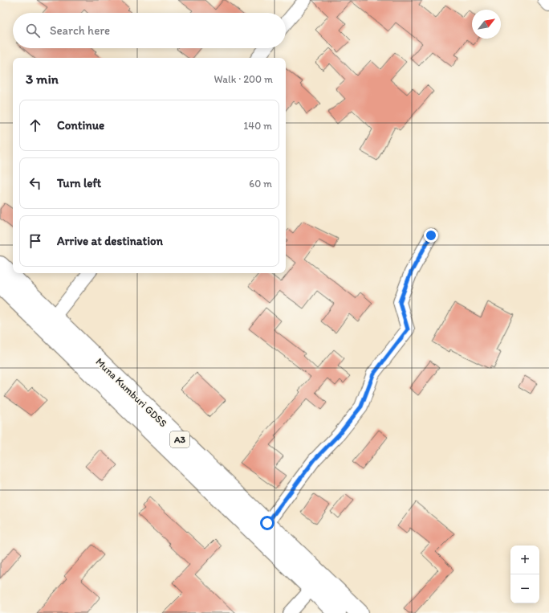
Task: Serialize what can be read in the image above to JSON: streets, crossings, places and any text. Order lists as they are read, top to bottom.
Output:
{
  "streets": {
    "highway": ["Muna Kumburi GDSS", "A3"]
  },
  "north": "top right",
  "page": {
    "search": "Search here",
    "heading": ["3 min", "Walk · 200 m"],
    "list": [
      ["Continue", "140 m"],
      ["Turn left", "60 m"],
      "Arrive at destination"
    ],
    "map_buttons": ["+", "−"]
  }
}
